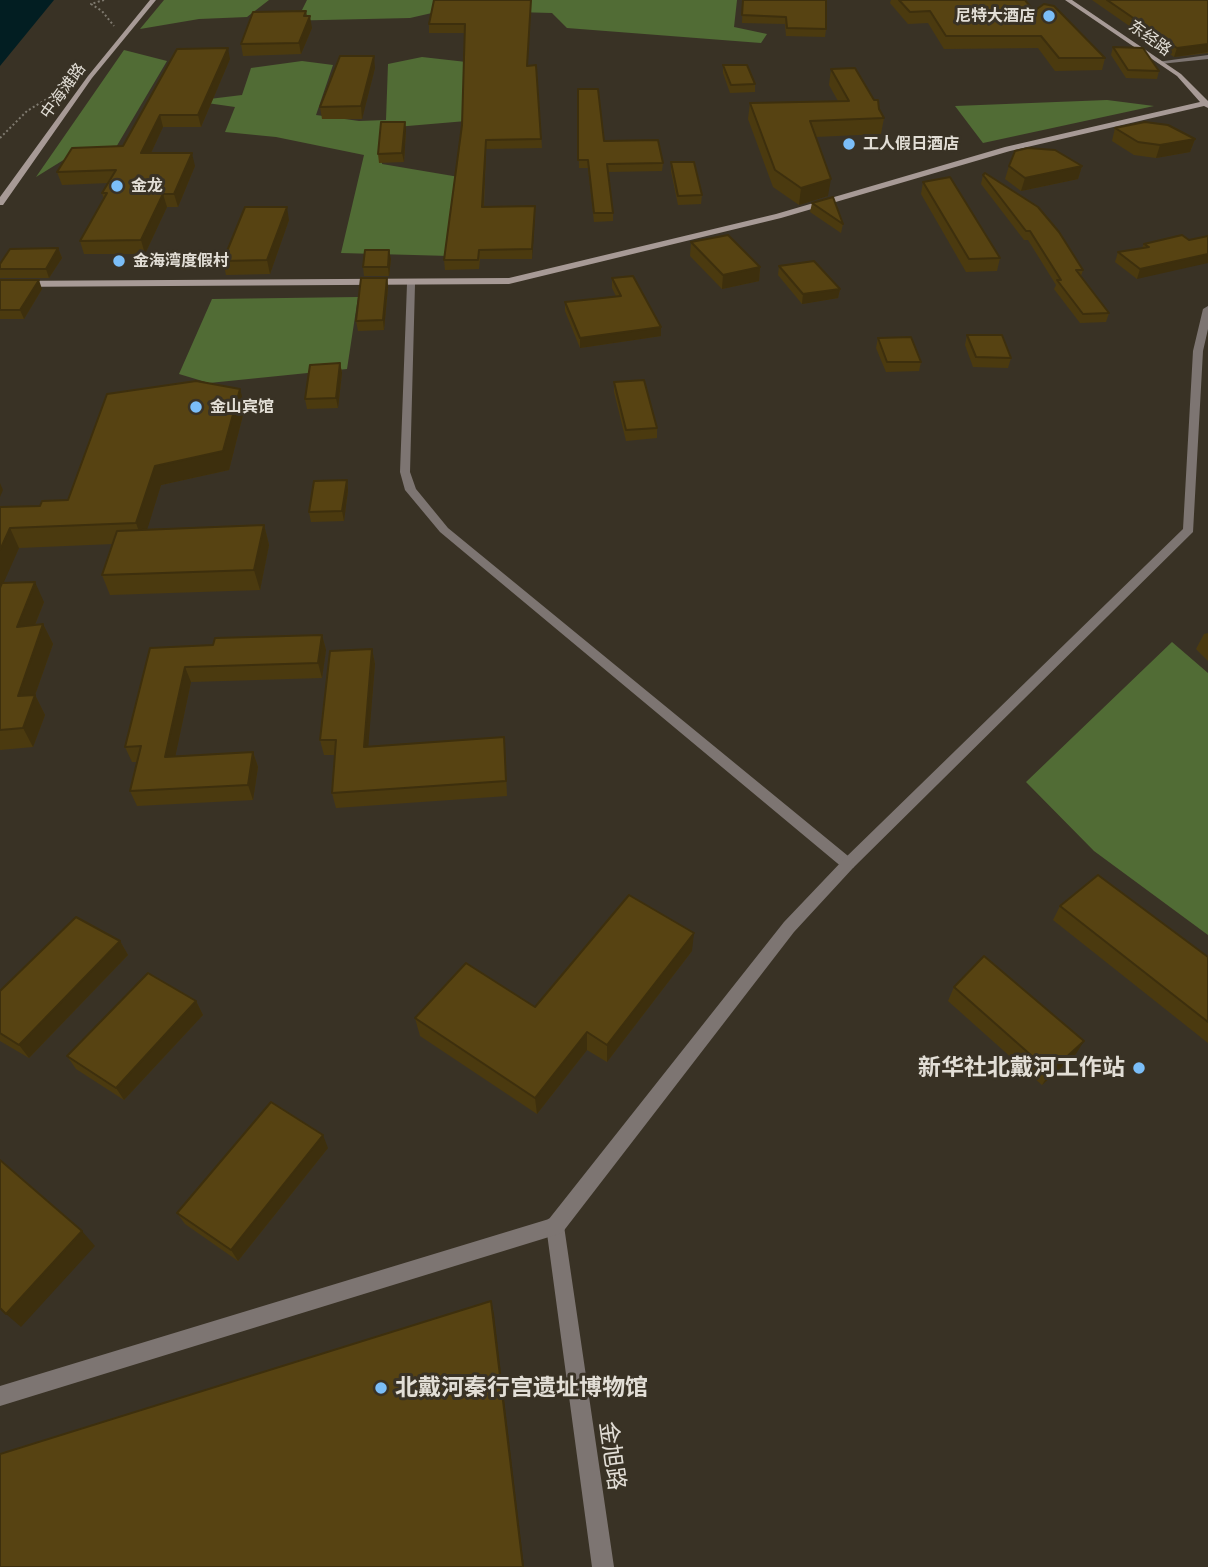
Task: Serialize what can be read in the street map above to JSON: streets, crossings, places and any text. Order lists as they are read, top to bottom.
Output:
{
  "streets": {
    "main road": ["东经路", "中海滩路"],
    "street": ["金旭路"]
  },
  "places": [
    "尼特大酒店",
    "工人假日酒店",
    "金龙",
    "金海湾度假村",
    "金山宾馆",
    "新华社北戴河工作站",
    "北戴河秦行宫遗址博物馆"
  ]
}
